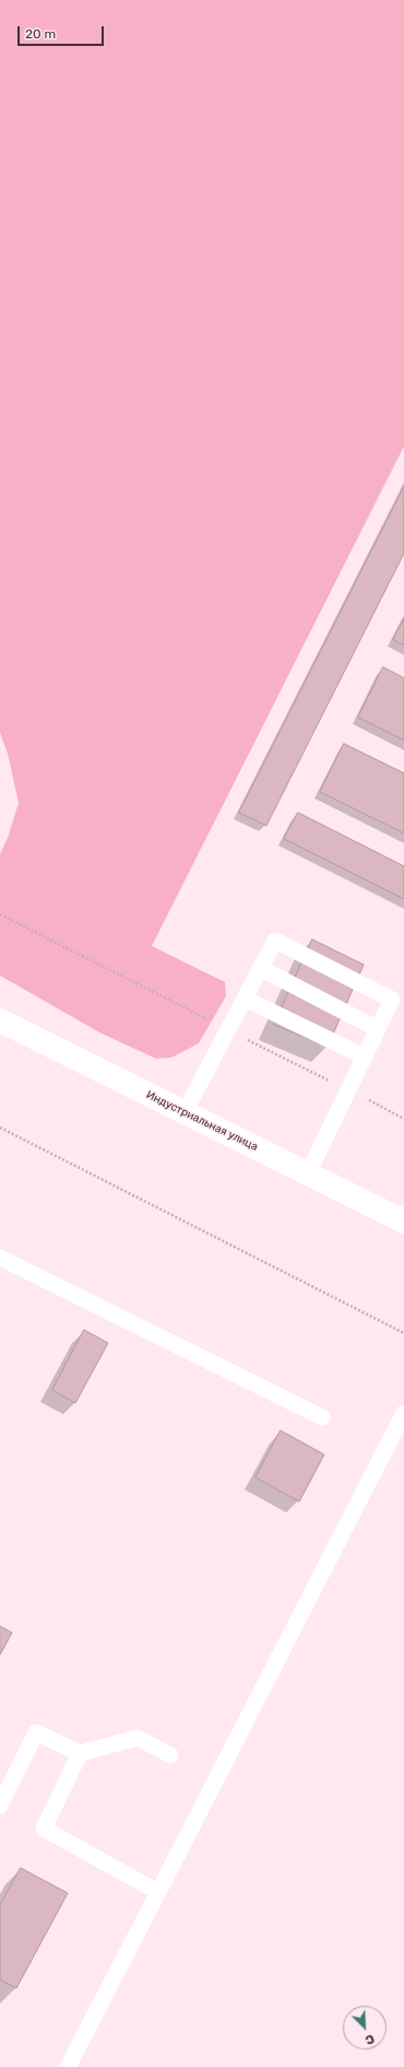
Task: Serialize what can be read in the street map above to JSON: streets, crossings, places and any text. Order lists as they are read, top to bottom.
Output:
{
  "streets": {
    "street": ["Индустриальная улица"]
  },
  "scale_bar": "20 m",
  "north": "bottom right"
}
